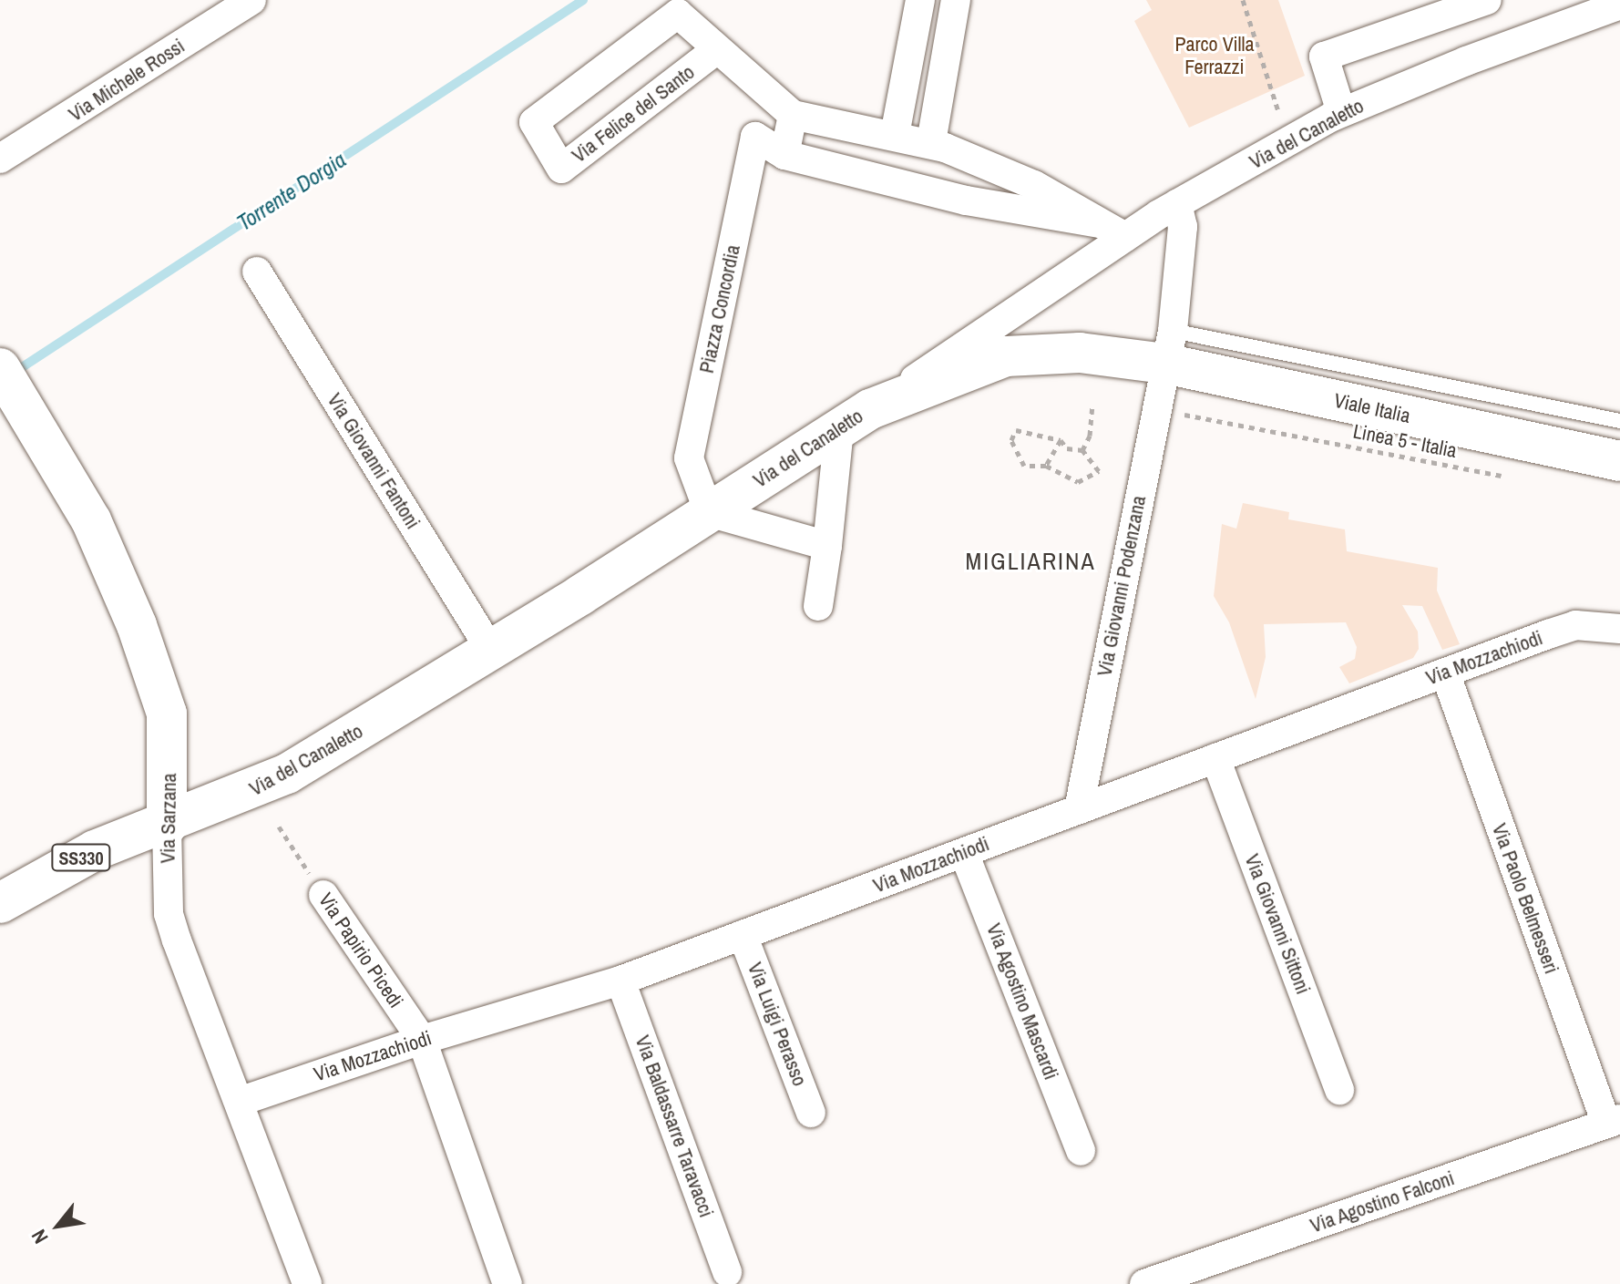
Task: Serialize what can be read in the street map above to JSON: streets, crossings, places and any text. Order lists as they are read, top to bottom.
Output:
{
  "streets": {
    "main road": [
      "Via del Canaletto",
      "Viale Italia",
      "Via Sarzana",
      "SS330"
    ],
    "street": [
      "Via Michele Rossi",
      "Via Felice del Santo",
      "Piazza Concordia",
      "Via Giovanni Fantoni",
      "Via Giovanni Podenzana",
      "Via Mozzachiodi",
      "Via Paolo Belmesseri",
      "Via Giovanni Sittoni",
      "Via Papirio Picedi",
      "Via Agostino Mascardi",
      "Via Luigi Perasso",
      "Via Baldassarre Taravacci",
      "Via Agostino Falconi"
    ],
    "path": ["Linea 5 - Italia"]
  },
  "crossings": [
    ["Via Felice del Santo", "Piazza Concordia"],
    ["Via del Canaletto", "Piazza Concordia"],
    ["Via del Canaletto", "Viale Italia"],
    ["Via del Canaletto", "Via Giovanni Fantoni"],
    ["Via del Canaletto", "Via Giovanni Podenzana"],
    ["Via del Canaletto", "Via Sarzana"],
    ["Viale Italia", "Via Giovanni Podenzana"],
    ["Via Giovanni Podenzana", "Via Mozzachiodi"],
    ["Via Mozzachiodi", "Via Sarzana"],
    ["Via Mozzachiodi", "Via Paolo Belmesseri"],
    ["Via Mozzachiodi", "Via Giovanni Sittoni"],
    ["Via Mozzachiodi", "Via Papirio Picedi"],
    ["Via Mozzachiodi", "Via Agostino Mascardi"],
    ["Via Mozzachiodi", "Via Luigi Perasso"],
    ["Via Mozzachiodi", "Via Baldassarre Taravacci"],
    ["Via Paolo Belmesseri", "Via Agostino Falconi"]
  ],
  "districts": ["MIGLIARINA"],
  "water": ["Torrente Dorgia"],
  "parks": ["Parco Villa Ferrazzi"],
  "north": "bottom left"
}
